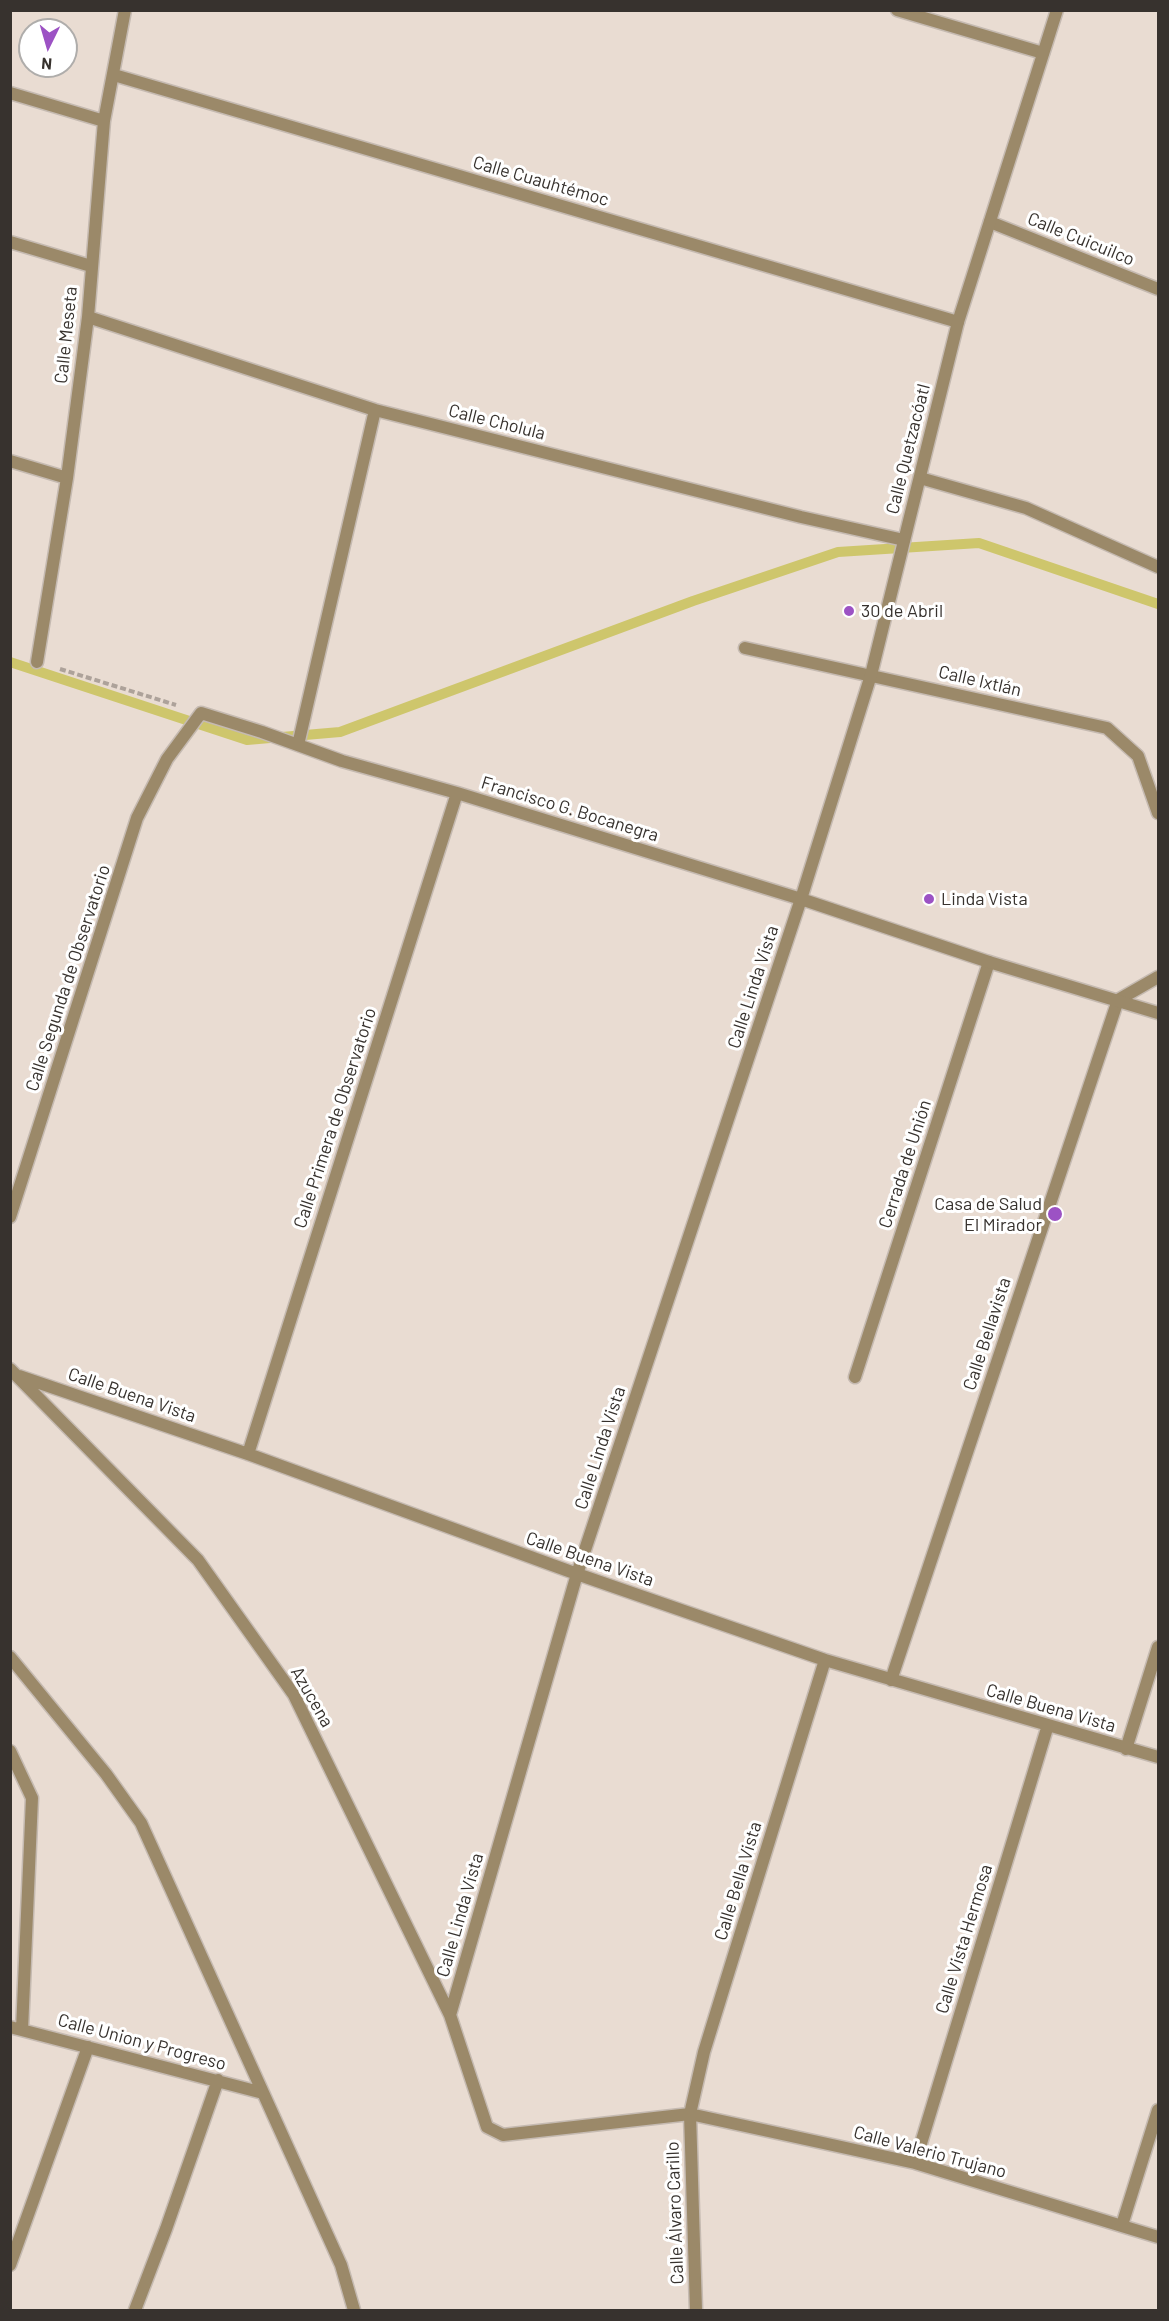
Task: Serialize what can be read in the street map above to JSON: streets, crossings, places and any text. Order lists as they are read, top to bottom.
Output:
{
  "streets": {
    "street": [
      "Calle Cuauhtémoc",
      "Calle Cuicuilco",
      "Calle Meseta",
      "Calle Cholula",
      "Calle Quetzacóatl",
      "Calle Ixtlán",
      "Francisco G. Bocanegra",
      "Calle Segunda de Observatorio",
      "Calle Linda Vista",
      "Calle Primera de Observatorio",
      "Cerrada de Unión",
      "Calle Bellavista",
      "Calle Buena Vista",
      "Azucena",
      "Calle Bella Vista",
      "Calle Vista Hermosa",
      "Calle Union y Progreso",
      "Calle Valerio Trujano",
      "Calle Álvaro Carillo"
    ]
  },
  "crossings": [
    ["Calle Cuauhtémoc", "Calle Meseta"],
    ["Calle Cuauhtémoc", "Calle Quetzacóatl"],
    ["Calle Cuicuilco", "Calle Quetzacóatl"],
    ["Calle Meseta", "Calle Cholula"],
    ["Calle Cholula", "Calle Quetzacóatl"],
    ["Calle Quetzacóatl", "Calle Ixtlán"],
    ["Calle Quetzacóatl", "Francisco G. Bocanegra"],
    ["Calle Quetzacóatl", "Calle Linda Vista"],
    ["Francisco G. Bocanegra", "Calle Segunda de Observatorio"],
    ["Francisco G. Bocanegra", "Calle Linda Vista"],
    ["Francisco G. Bocanegra", "Calle Primera de Observatorio"],
    ["Francisco G. Bocanegra", "Cerrada de Unión"],
    ["Francisco G. Bocanegra", "Calle Bellavista"],
    ["Calle Linda Vista", "Calle Buena Vista"],
    ["Calle Linda Vista", "Azucena"],
    ["Calle Primera de Observatorio", "Calle Buena Vista"],
    ["Calle Bellavista", "Calle Buena Vista"],
    ["Calle Buena Vista", "Azucena"],
    ["Calle Buena Vista", "Calle Bella Vista"],
    ["Calle Buena Vista", "Calle Vista Hermosa"],
    ["Azucena", "Calle Valerio Trujano"],
    ["Calle Bella Vista", "Calle Valerio Trujano"],
    ["Calle Bella Vista", "Calle Álvaro Carillo"],
    ["Calle Vista Hermosa", "Calle Valerio Trujano"],
    ["Calle Valerio Trujano", "Calle Álvaro Carillo"]
  ],
  "places": ["30 de Abril", "Linda Vista", "Casa de Salud El Mirador"],
  "north": "bottom"
}
